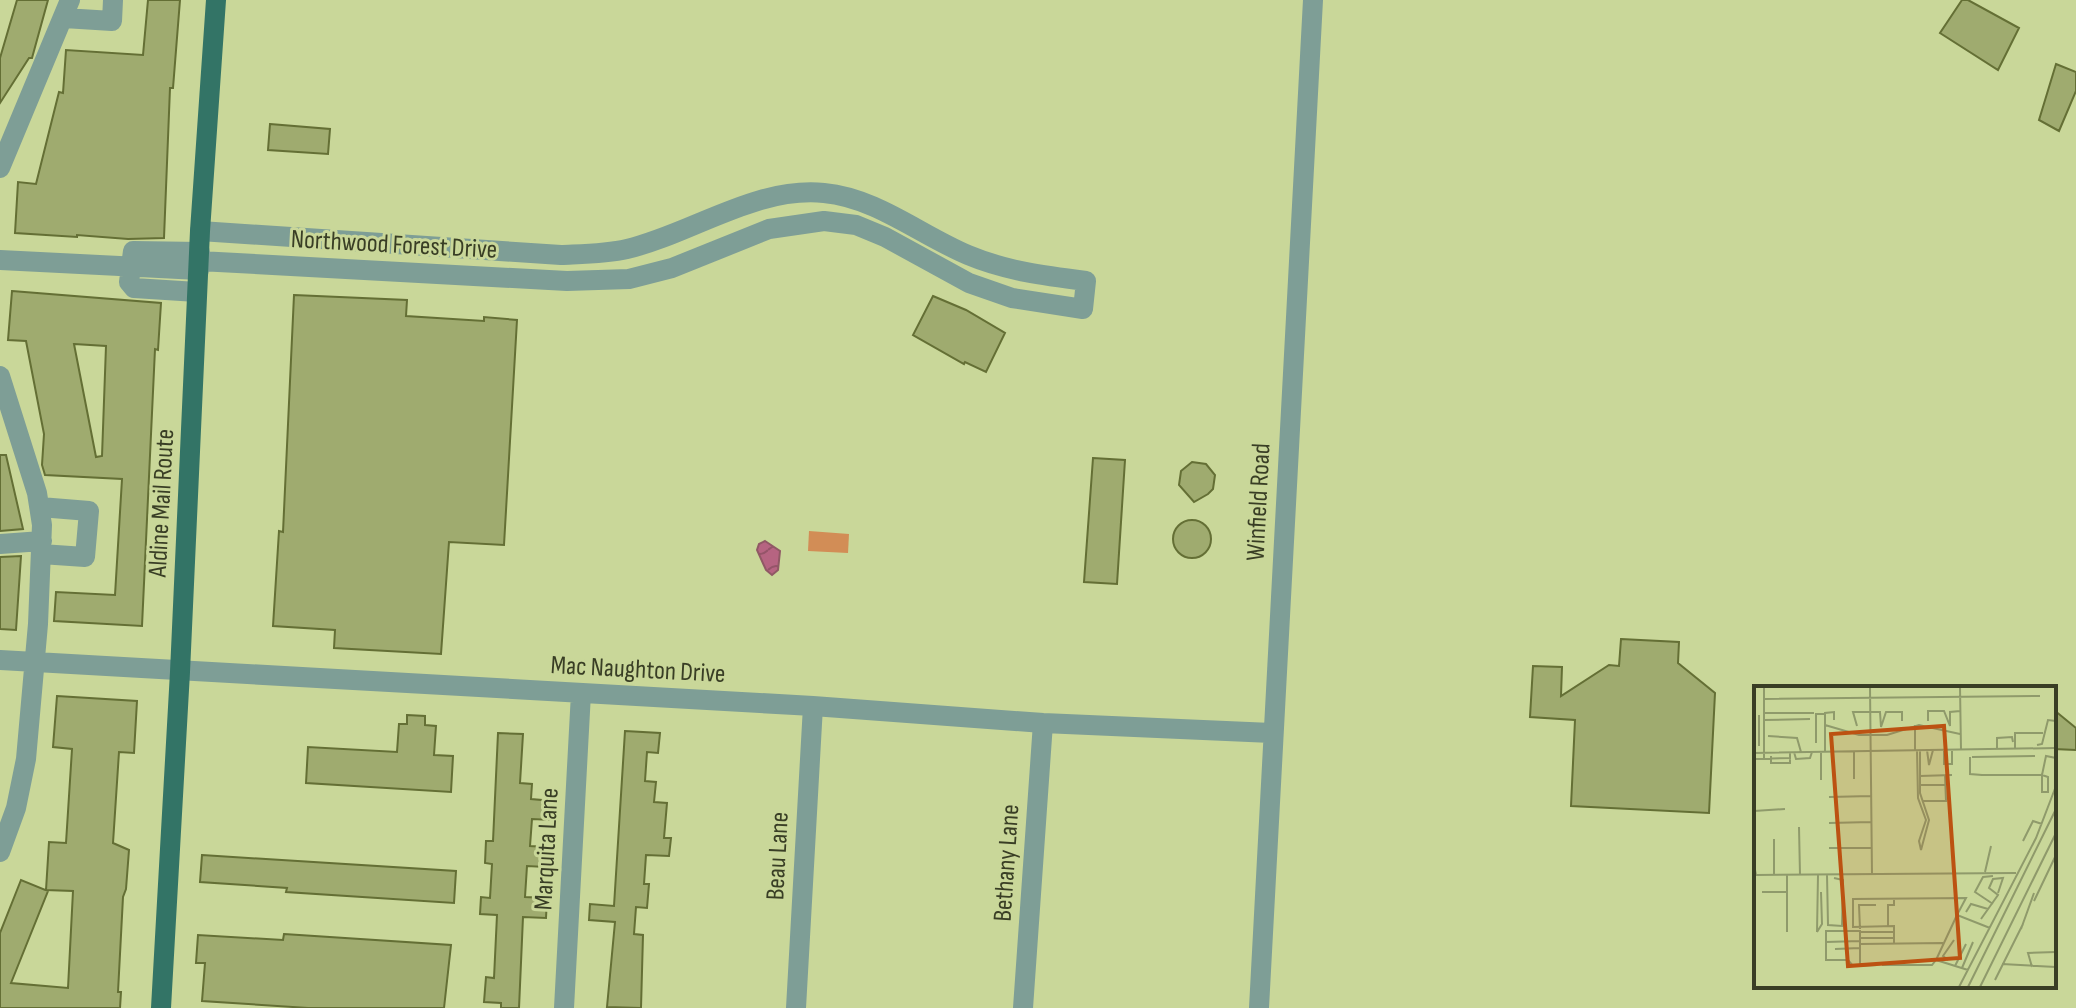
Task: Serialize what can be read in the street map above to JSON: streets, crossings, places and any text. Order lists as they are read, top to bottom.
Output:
{
  "streets": {
    "main road": ["Aldine Mail Route"],
    "street": [
      "Northwood Forest Drive",
      "Winfield Road",
      "Mac Naughton Drive",
      "Marquita Lane",
      "Beau Lane",
      "Bethany Lane"
    ]
  },
  "crossings": [
    ["Northwood Forest Drive", "Aldine Mail Route"],
    ["Winfield Road", "Mac Naughton Drive"],
    ["Aldine Mail Route", "Mac Naughton Drive"],
    ["Mac Naughton Drive", "Marquita Lane"],
    ["Mac Naughton Drive", "Beau Lane"],
    ["Mac Naughton Drive", "Bethany Lane"]
  ]
}
